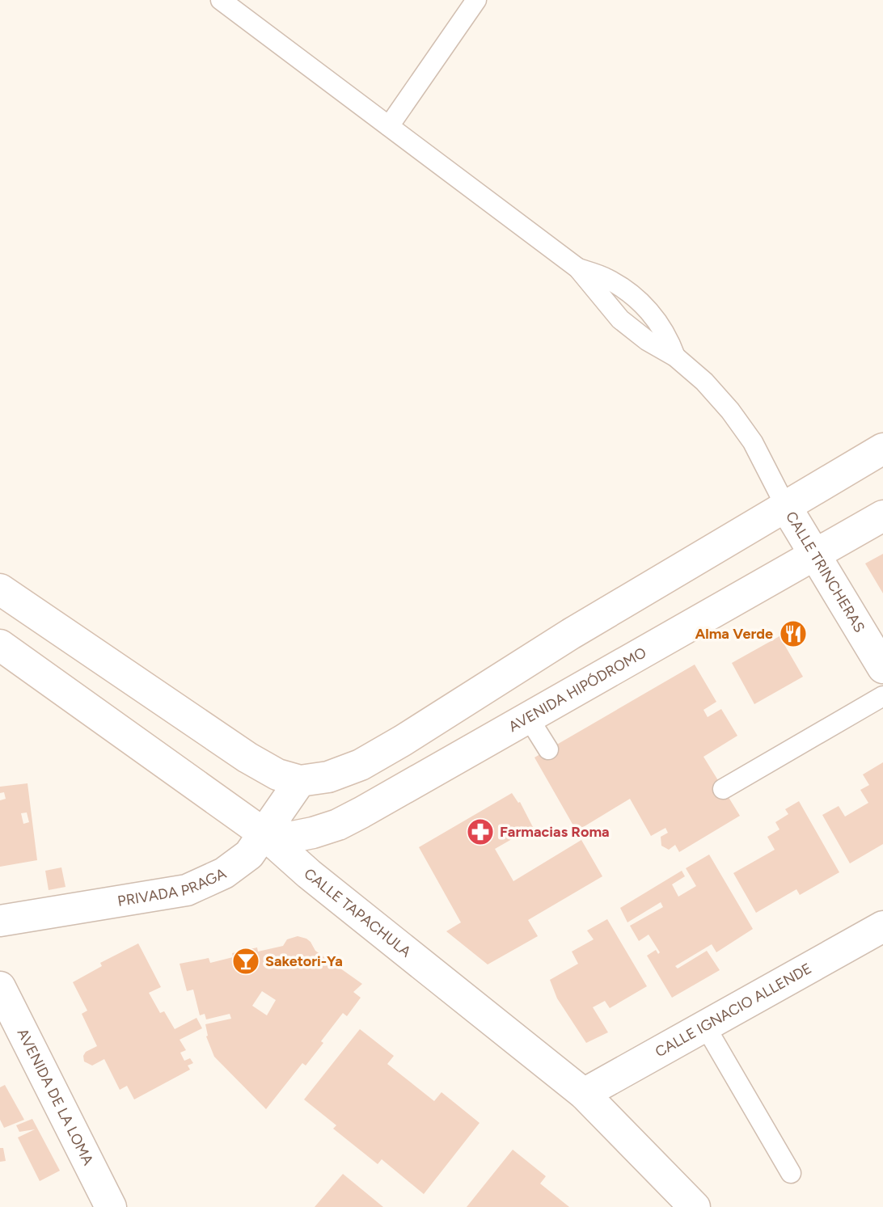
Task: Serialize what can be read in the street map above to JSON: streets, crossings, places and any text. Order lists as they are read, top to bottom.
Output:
{
  "streets": {
    "main road": [
      "CALLE TRINCHERAS",
      "AVENIDA HIPÓDROMO",
      "PRIVADA PRAGA",
      "CALLE TAPACHULA",
      "CALLE IGNACIO ALLENDE",
      "AVENIDA DE LA LOMA"
    ]
  },
  "crossings": [
    ["CALLE TRINCHERAS", "AVENIDA HIPÓDROMO"],
    ["AVENIDA HIPÓDROMO", "PRIVADA PRAGA"],
    ["AVENIDA HIPÓDROMO", "CALLE TAPACHULA"],
    ["PRIVADA PRAGA", "CALLE TAPACHULA"],
    ["CALLE TAPACHULA", "CALLE IGNACIO ALLENDE"]
  ],
  "places": {
    "restaurant": ["Alma Verde"],
    "pharmacy": ["Farmacias Roma"],
    "bar": ["Saketori-Ya"]
  }
}
